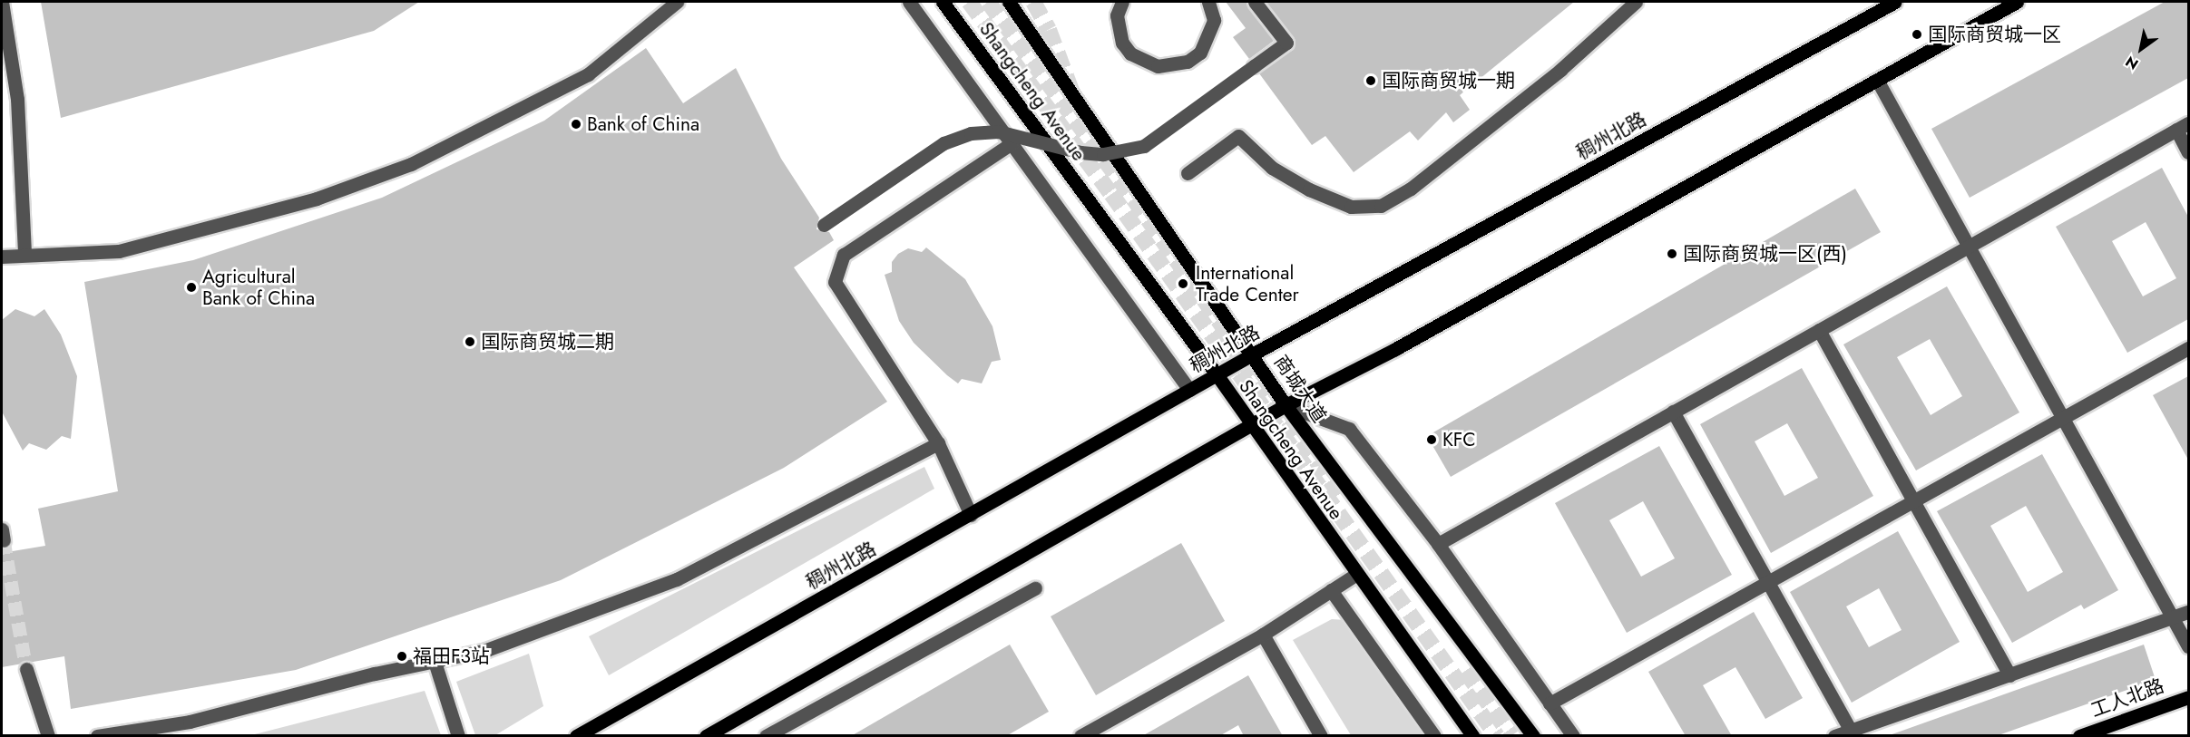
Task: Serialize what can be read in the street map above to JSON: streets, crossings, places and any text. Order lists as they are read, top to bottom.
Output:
{
  "streets": {
    "main road": [
      "Shangcheng Avenue",
      "稠州北路",
      "商城大道",
      "工人北路"
    ]
  },
  "crossings": [
    ["Shangcheng Avenue", "稠州北路"],
    ["稠州北路", "商城大道"]
  ],
  "places": [
    "国际商贸城一区",
    "国际商贸城一期",
    "Bank of China",
    "国际商贸城一区(西)",
    "International Trade Center",
    "Agricultural Bank of China",
    "国际商贸城二期",
    "KFC",
    "福田F3站"
  ],
  "north": "bottom left"
}
